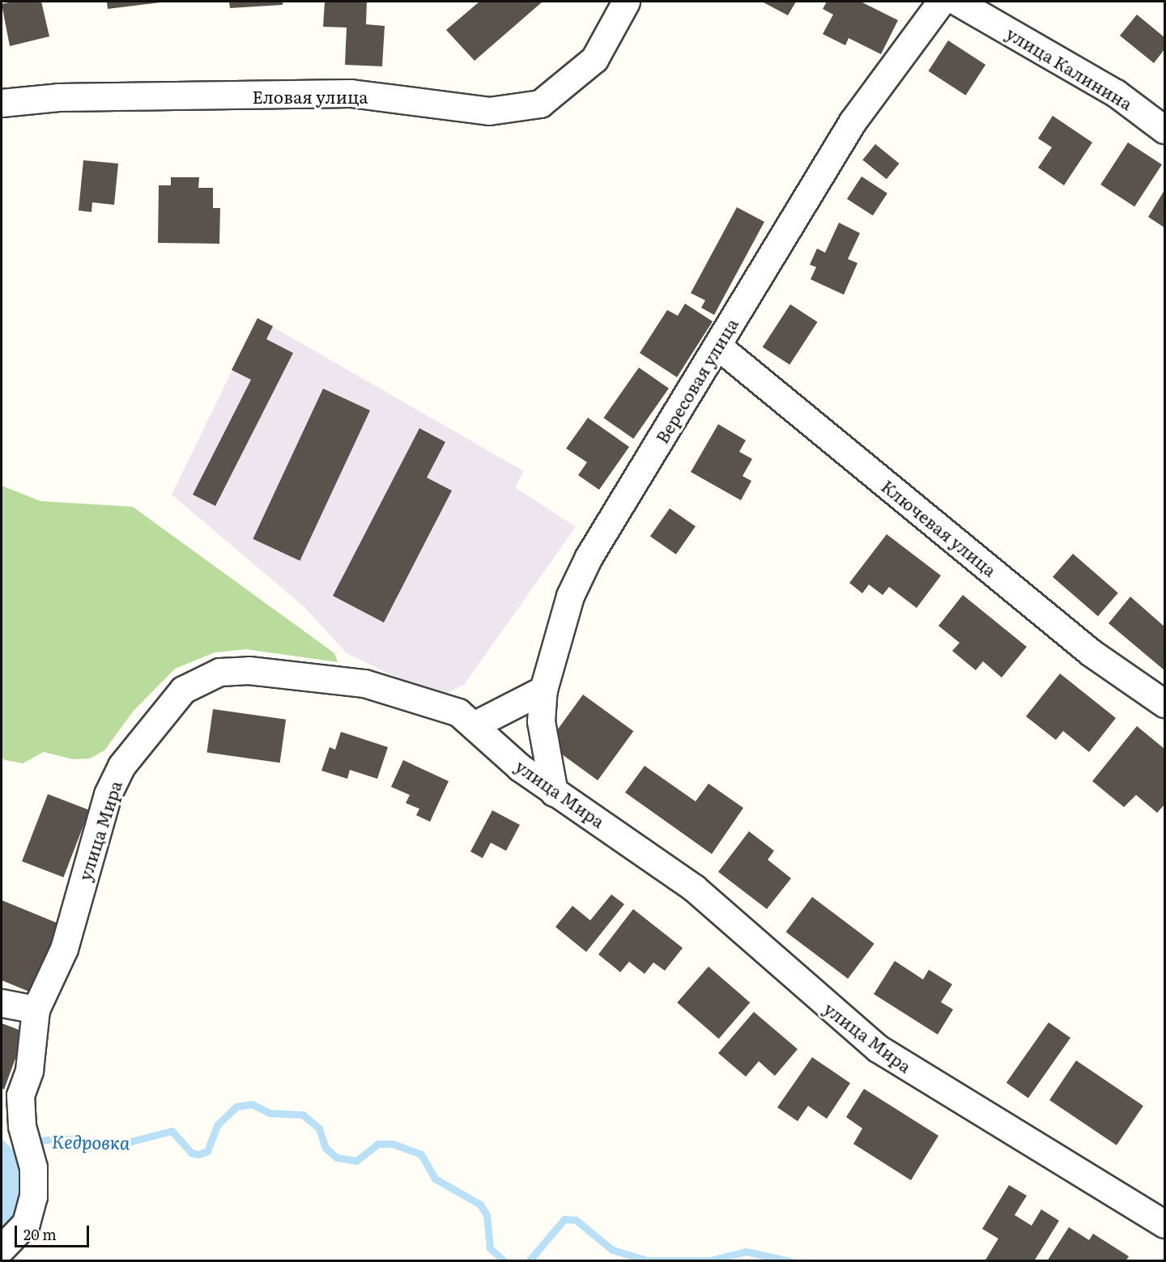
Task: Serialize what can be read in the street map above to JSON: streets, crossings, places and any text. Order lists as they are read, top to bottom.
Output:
{
  "streets": {
    "street": [
      "улица Калинина",
      "Еловая улица",
      "Вересовая улица",
      "Ключевая улица",
      "улица Мира"
    ]
  },
  "crossings": [
    ["Вересовая улица", "Ключевая улица"],
    ["Вересовая улица", "улица Мира"]
  ],
  "water": ["Кедровка"],
  "scale_bar": "20 m"
}
